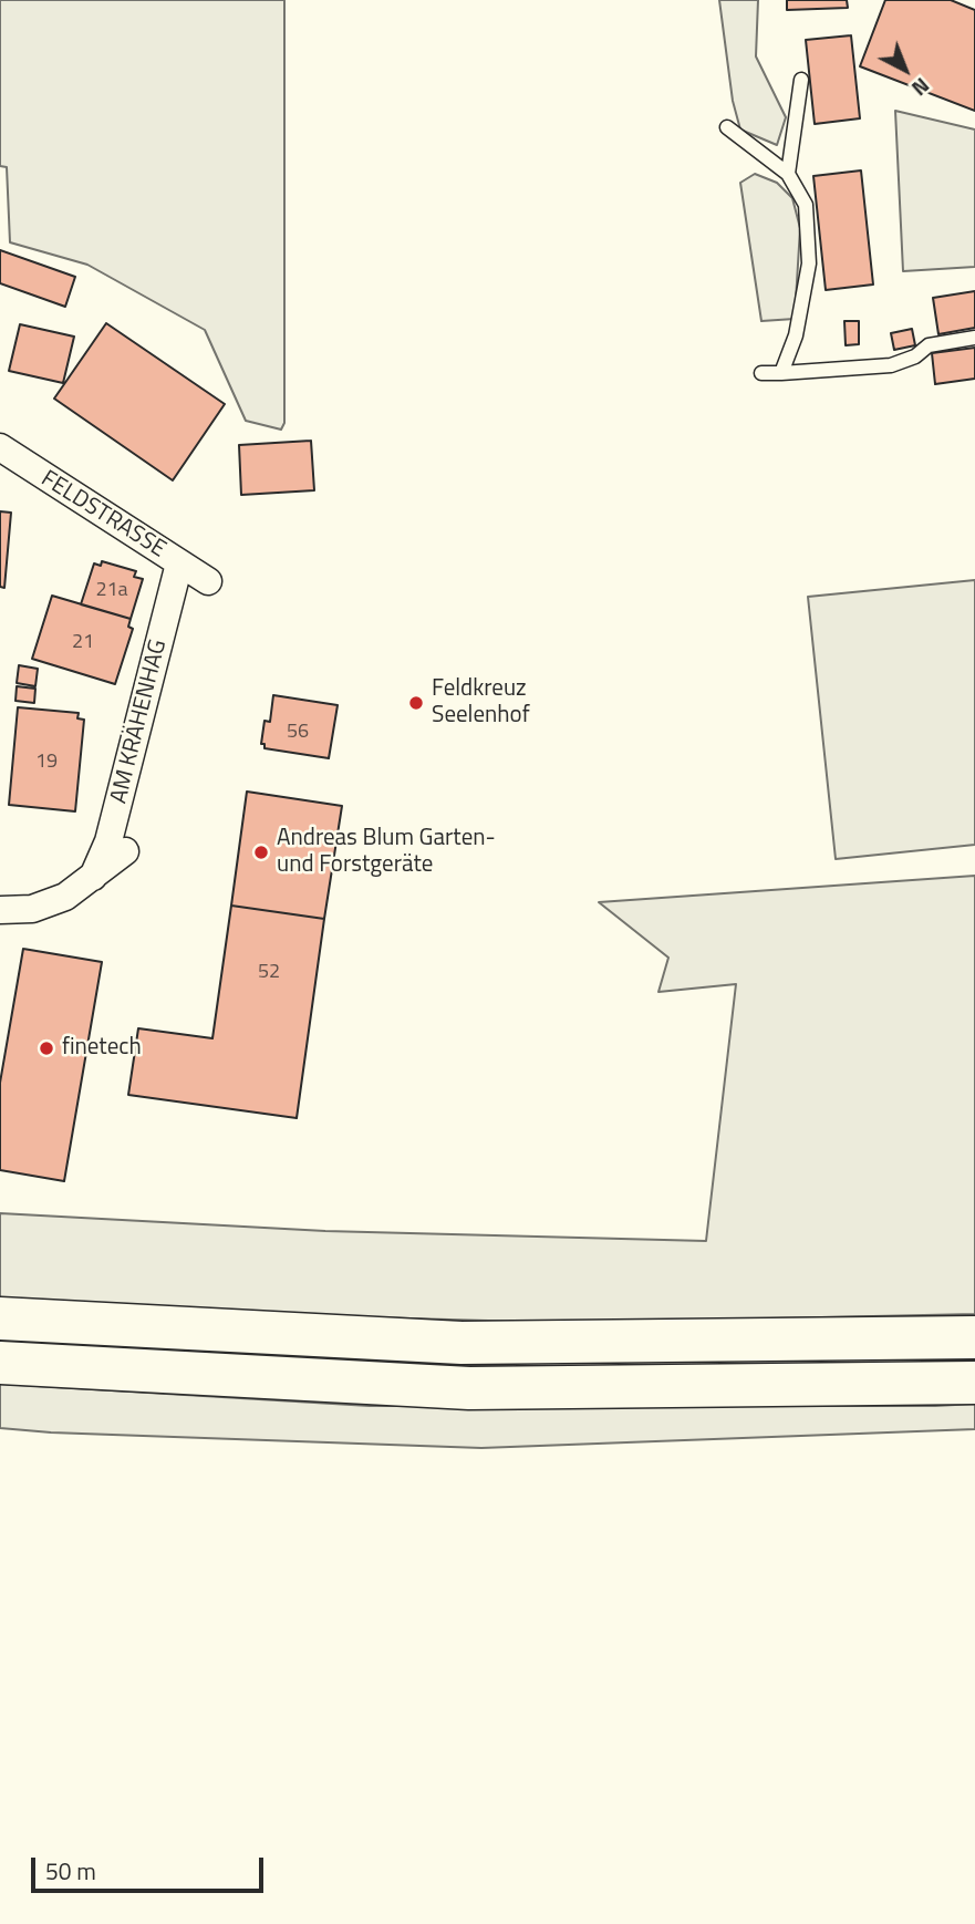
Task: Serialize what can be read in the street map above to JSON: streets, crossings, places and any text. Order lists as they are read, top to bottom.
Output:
{
  "streets": {
    "street": ["FELDSTRASSE", "AM KRÄHENHAG"]
  },
  "crossings": [
    ["FELDSTRASSE", "AM KRÄHENHAG"]
  ],
  "places": ["Feldkreuz Seelenhof", "Andreas Blum Garten- und Forstgeräte", "finetech"],
  "house_numbers": [
    "21a",
    "21",
    "56",
    "19",
    "52"
  ],
  "scale_bar": "50 m",
  "north": "bottom right"
}
